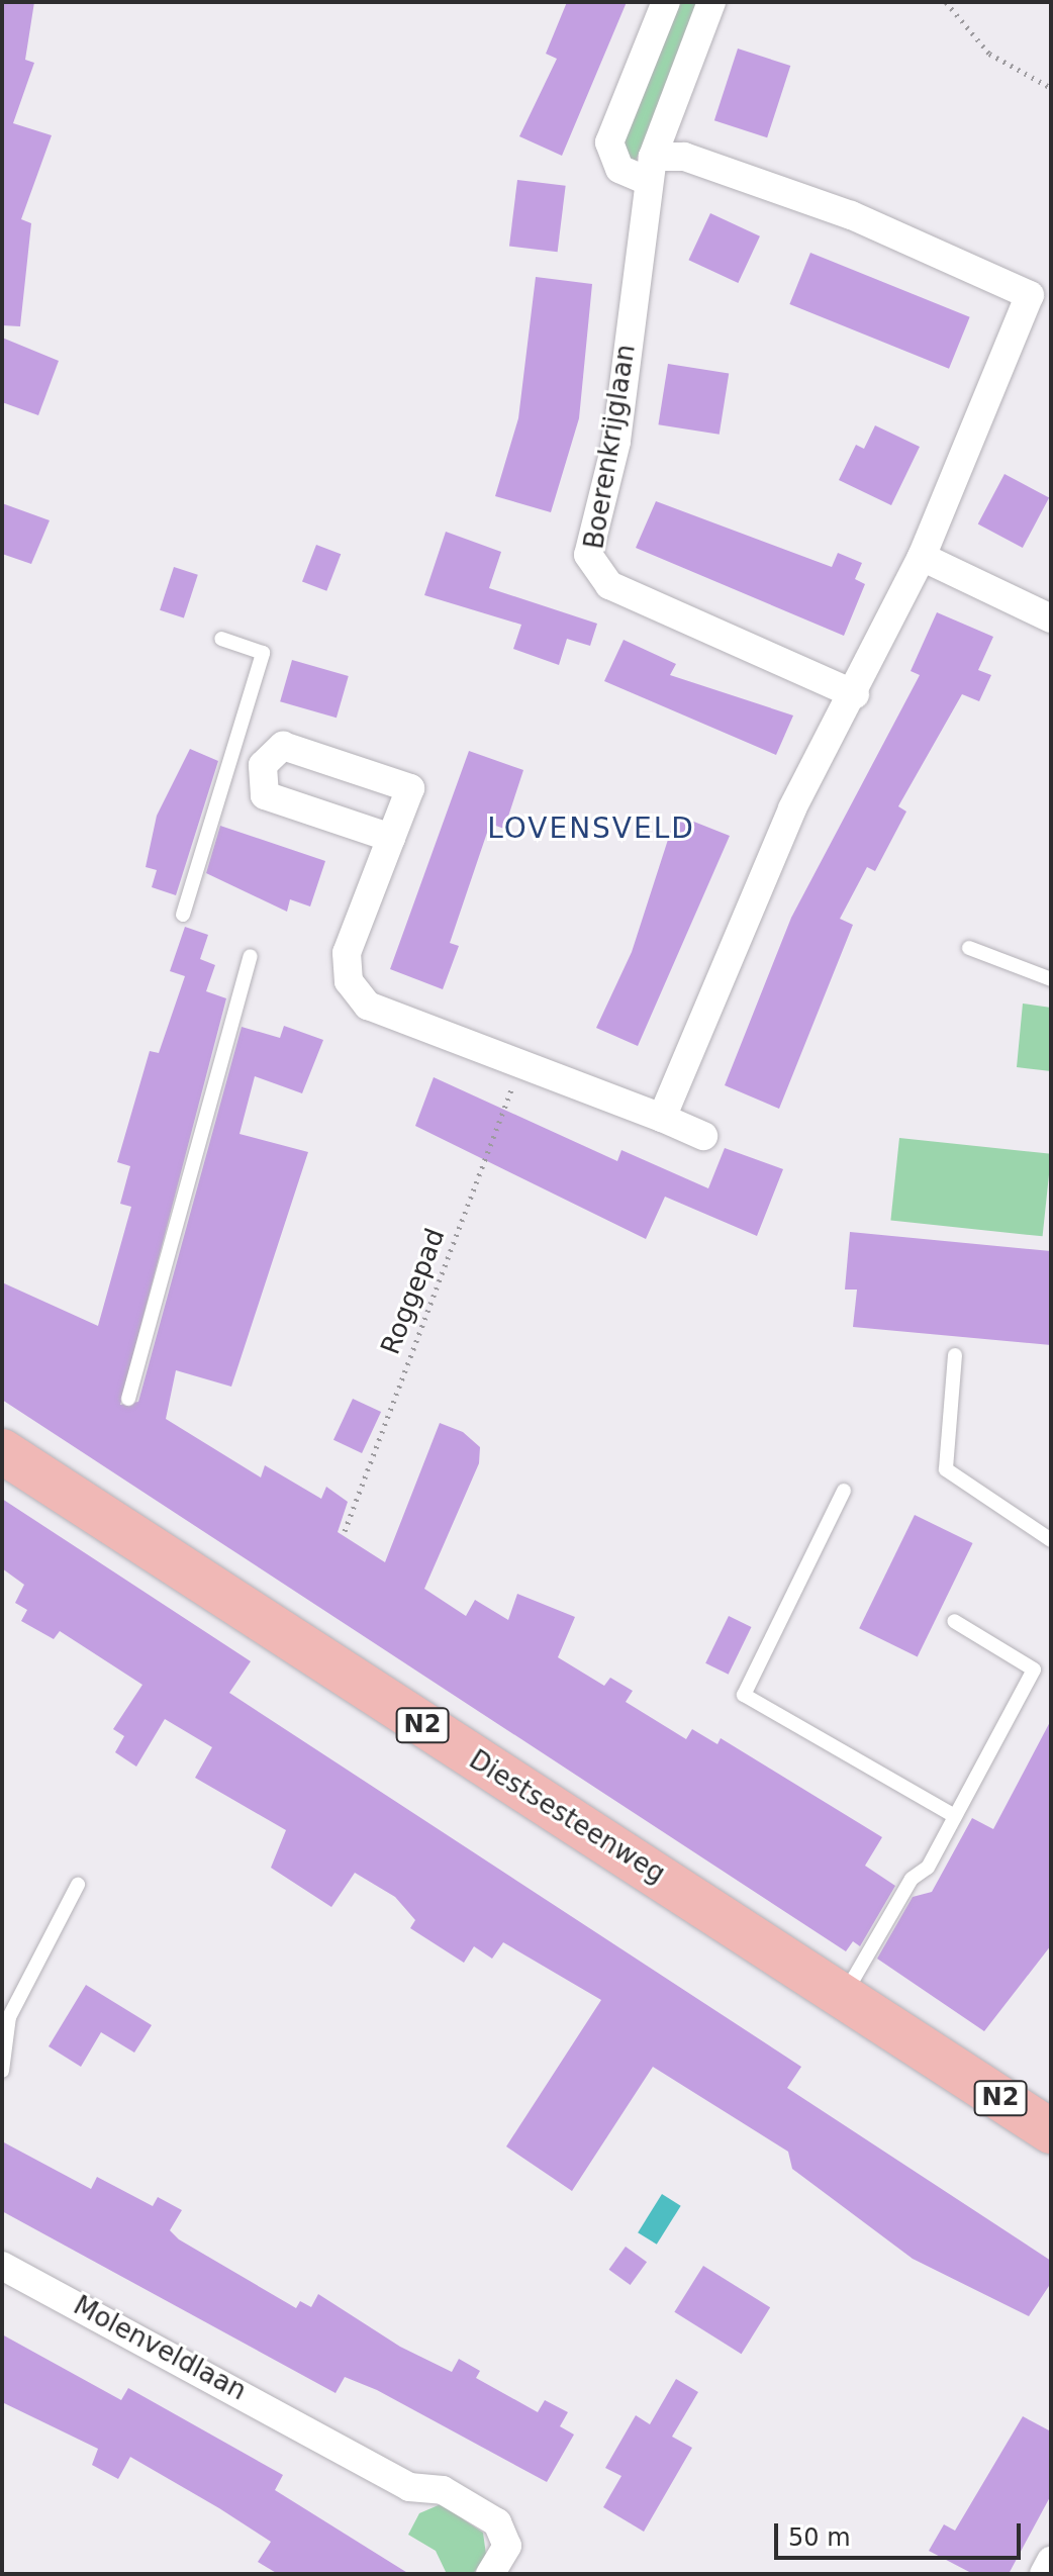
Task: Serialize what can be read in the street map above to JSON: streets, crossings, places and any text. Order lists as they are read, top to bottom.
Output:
{
  "streets": {
    "main road": ["N2", "Diestsesteenweg"],
    "street": ["Boerenkrijglaan", "Molenveldlaan"],
    "path": ["Roggepad"]
  },
  "districts": ["LOVENSVELD"],
  "scale_bar": "50 m"
}
